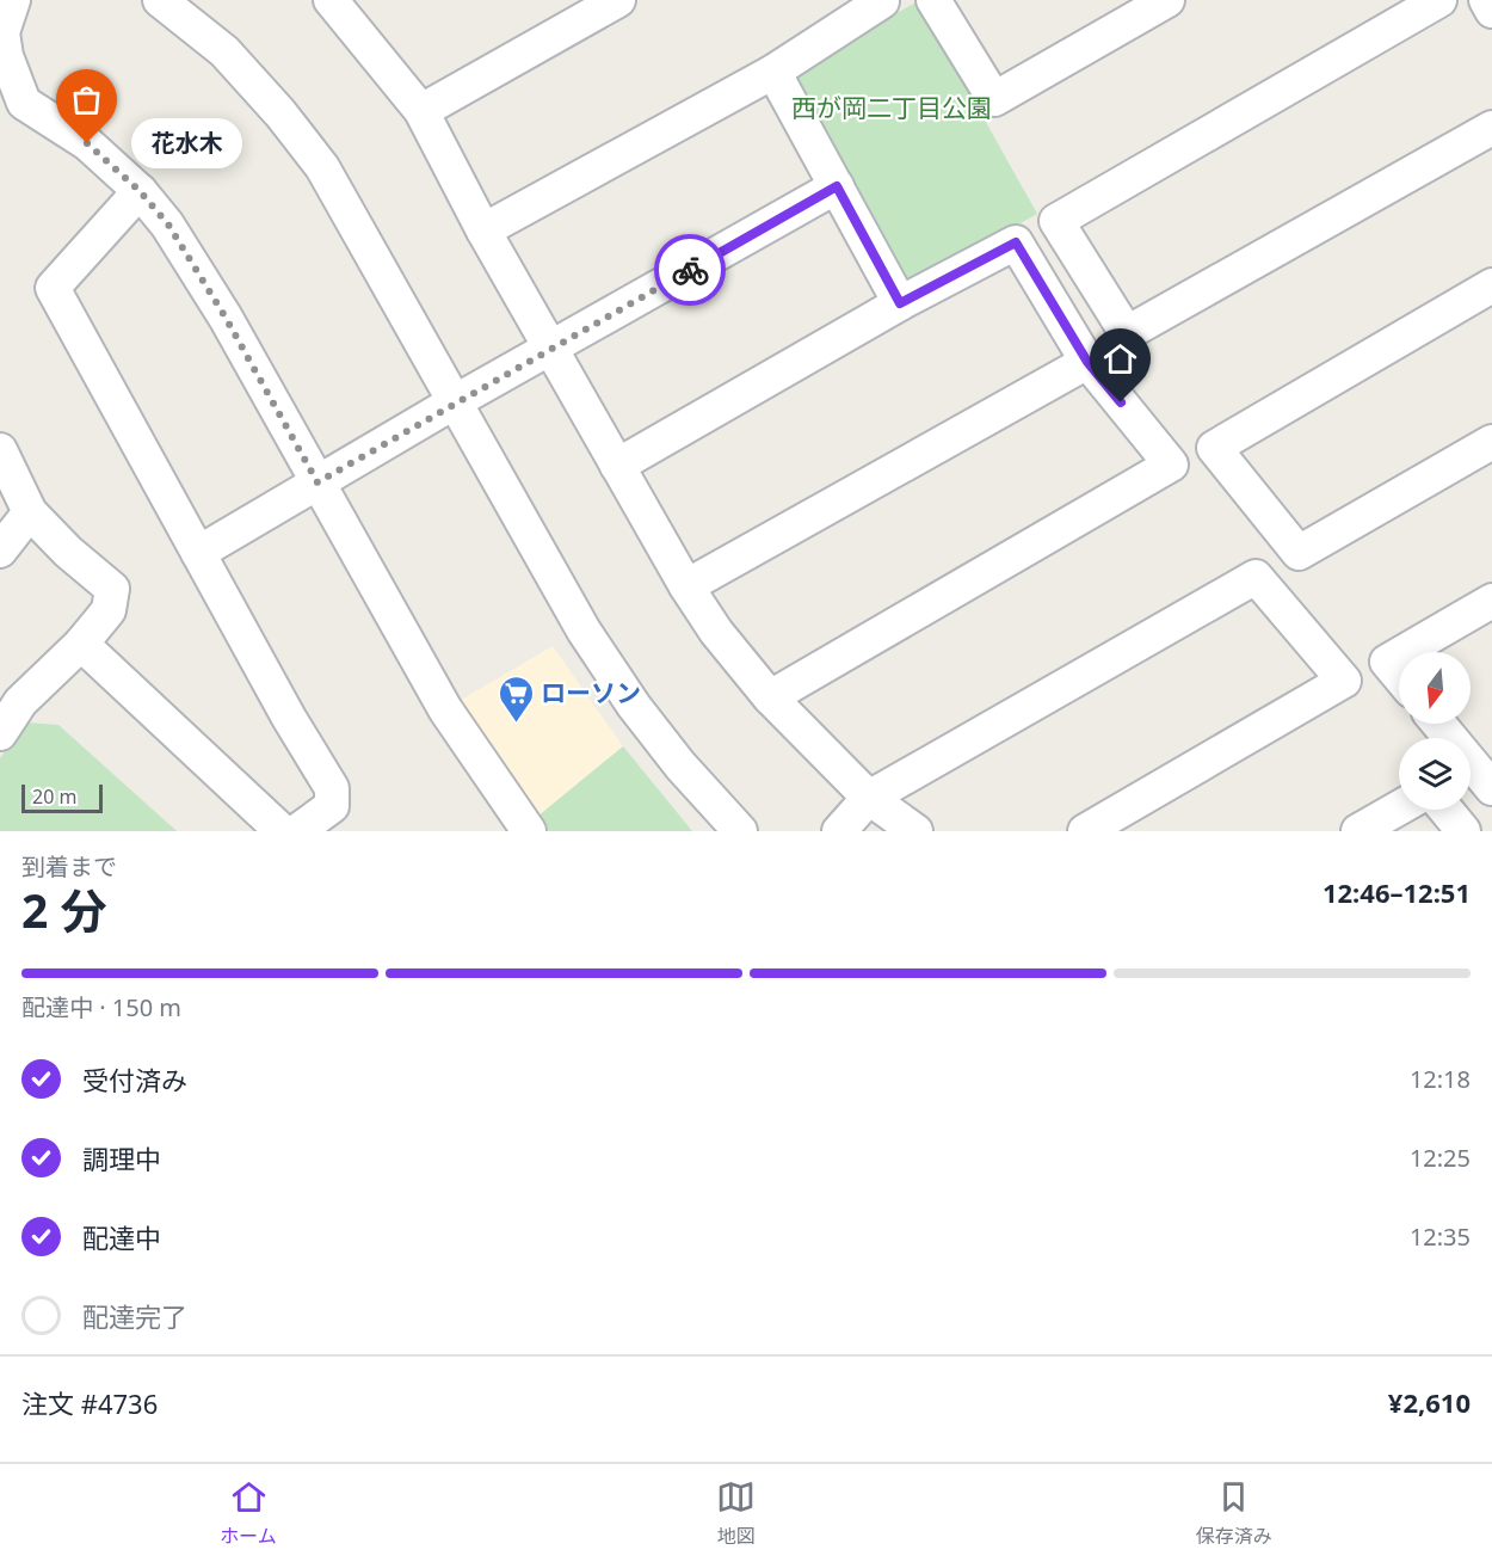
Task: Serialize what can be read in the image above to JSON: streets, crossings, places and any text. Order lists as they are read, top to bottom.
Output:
{
  "parks": ["西が岡二丁目公園"],
  "places": {
    "other": ["花水木"],
    "supermarket": ["ローソン"]
  },
  "scale_bar": "20 m",
  "north": "bottom",
  "page": {
    "bubble": "花水木",
    "scale": "20 m",
    "heading": ["2 分", "到着まで", "12:46–12:51"],
    "panel": ["注文 #4736", "¥2,610"],
    "bar": "配達中 · 150 m",
    "list": [
      ["受付済み", "12:18"],
      ["調理中", "12:25"],
      ["配達中", "12:35"],
      "配達完了"
    ],
    "tabs": ["ホーム", "地図", "保存済み"]
  }
}
